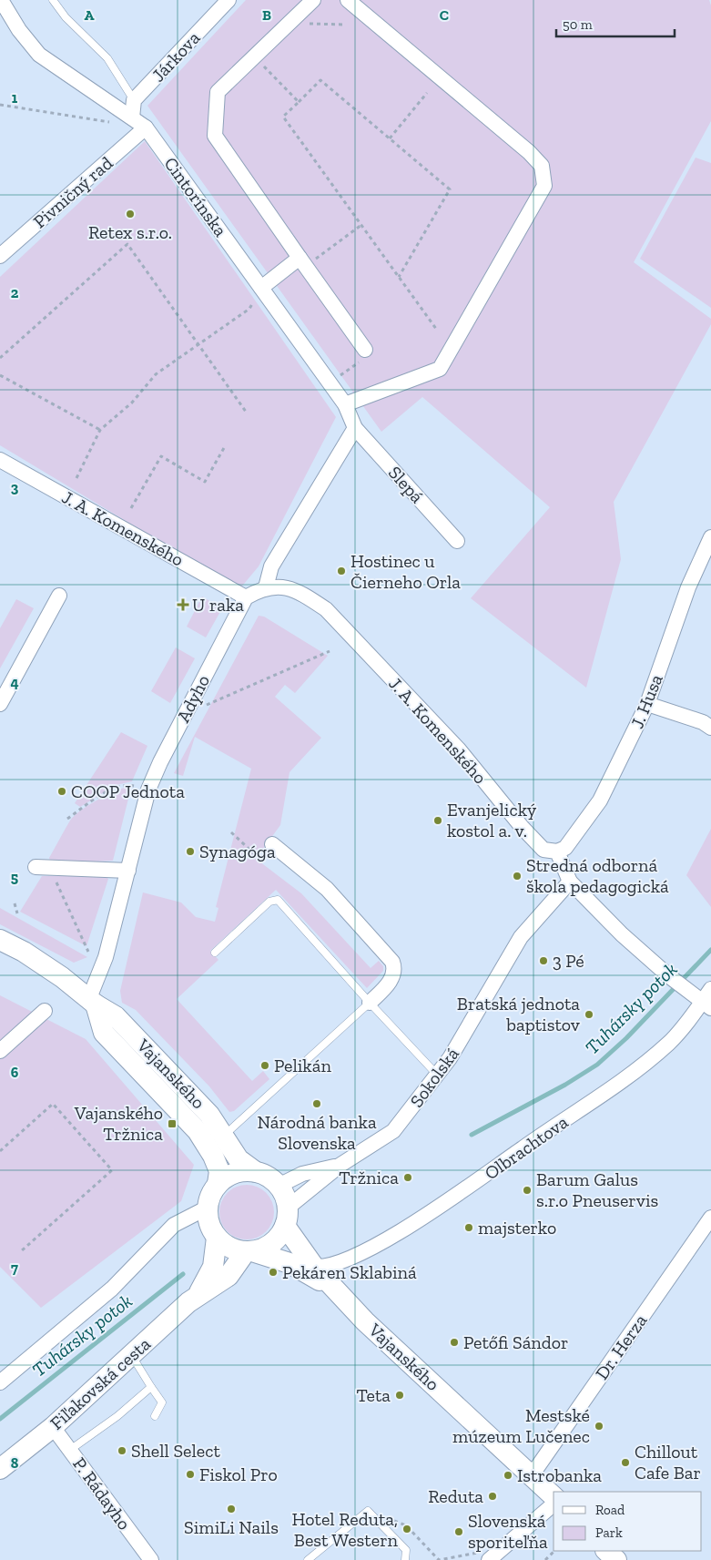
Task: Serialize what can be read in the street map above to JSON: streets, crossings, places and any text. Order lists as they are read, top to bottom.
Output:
{
  "streets": {
    "main road": ["Vajanského", "Fiľakovská cesta"],
    "street": [
      "Járkova",
      "Pivničný rad",
      "Cintorínska",
      "Slepá",
      "J. A. Komenského",
      "Adyho",
      "J. Husa",
      "Sokolská",
      "Olbrachtova",
      "Dr. Herza",
      "P. Rádayho"
    ]
  },
  "crossings": [
    ["Pivničný rad", "Cintorínska"],
    ["Cintorínska", "Slepá"],
    ["J. A. Komenského", "Adyho"],
    ["J. A. Komenského", "J. Husa"],
    ["Adyho", "Vajanského"],
    ["Vajanského", "Sokolská"],
    ["Vajanského", "Olbrachtova"],
    ["Vajanského", "Dr. Herza"],
    ["Vajanského", "Fiľakovská cesta"],
    ["Sokolská", "Fiľakovská cesta"],
    ["Fiľakovská cesta", "P. Rádayho"]
  ],
  "water": ["Tuhársky potok"],
  "places": {
    "other": [
      "Retex s.r.o.",
      "Hostinec u Čierneho Orla",
      "COOP Jednota",
      "Evanjelický kostol a. v.",
      "Synagóga",
      "Stredná odborná škola pedagogická",
      "3 Pé",
      "Bratská jednota baptistov",
      "Pelikán",
      "Národná banka Slovenska",
      "Tržnica",
      "Barum Galus s.r.o Pneuservis",
      "majsterko",
      "Pekáren Sklabiná",
      "Petőfi Sándor",
      "Teta",
      "Mestské múzeum Lučenec",
      "Shell Select",
      "Chillout Cafe Bar",
      "Fiskol Pro",
      "Istrobanka",
      "Reduta",
      "SimiLi Nails",
      "Hotel Reduta, Best Western",
      "Slovenská sporiteľňa"
    ],
    "health": ["U raka"],
    "transit": ["Vajanského Tržnica"]
  },
  "legend": ["Road", "Park"],
  "scale_bar": "50 m",
  "grid": {
    "columns": ["A", "B", "C"],
    "rows": [
      "1",
      "2",
      "3",
      "4",
      "5",
      "6",
      "7",
      "8"
    ]
  }
}
